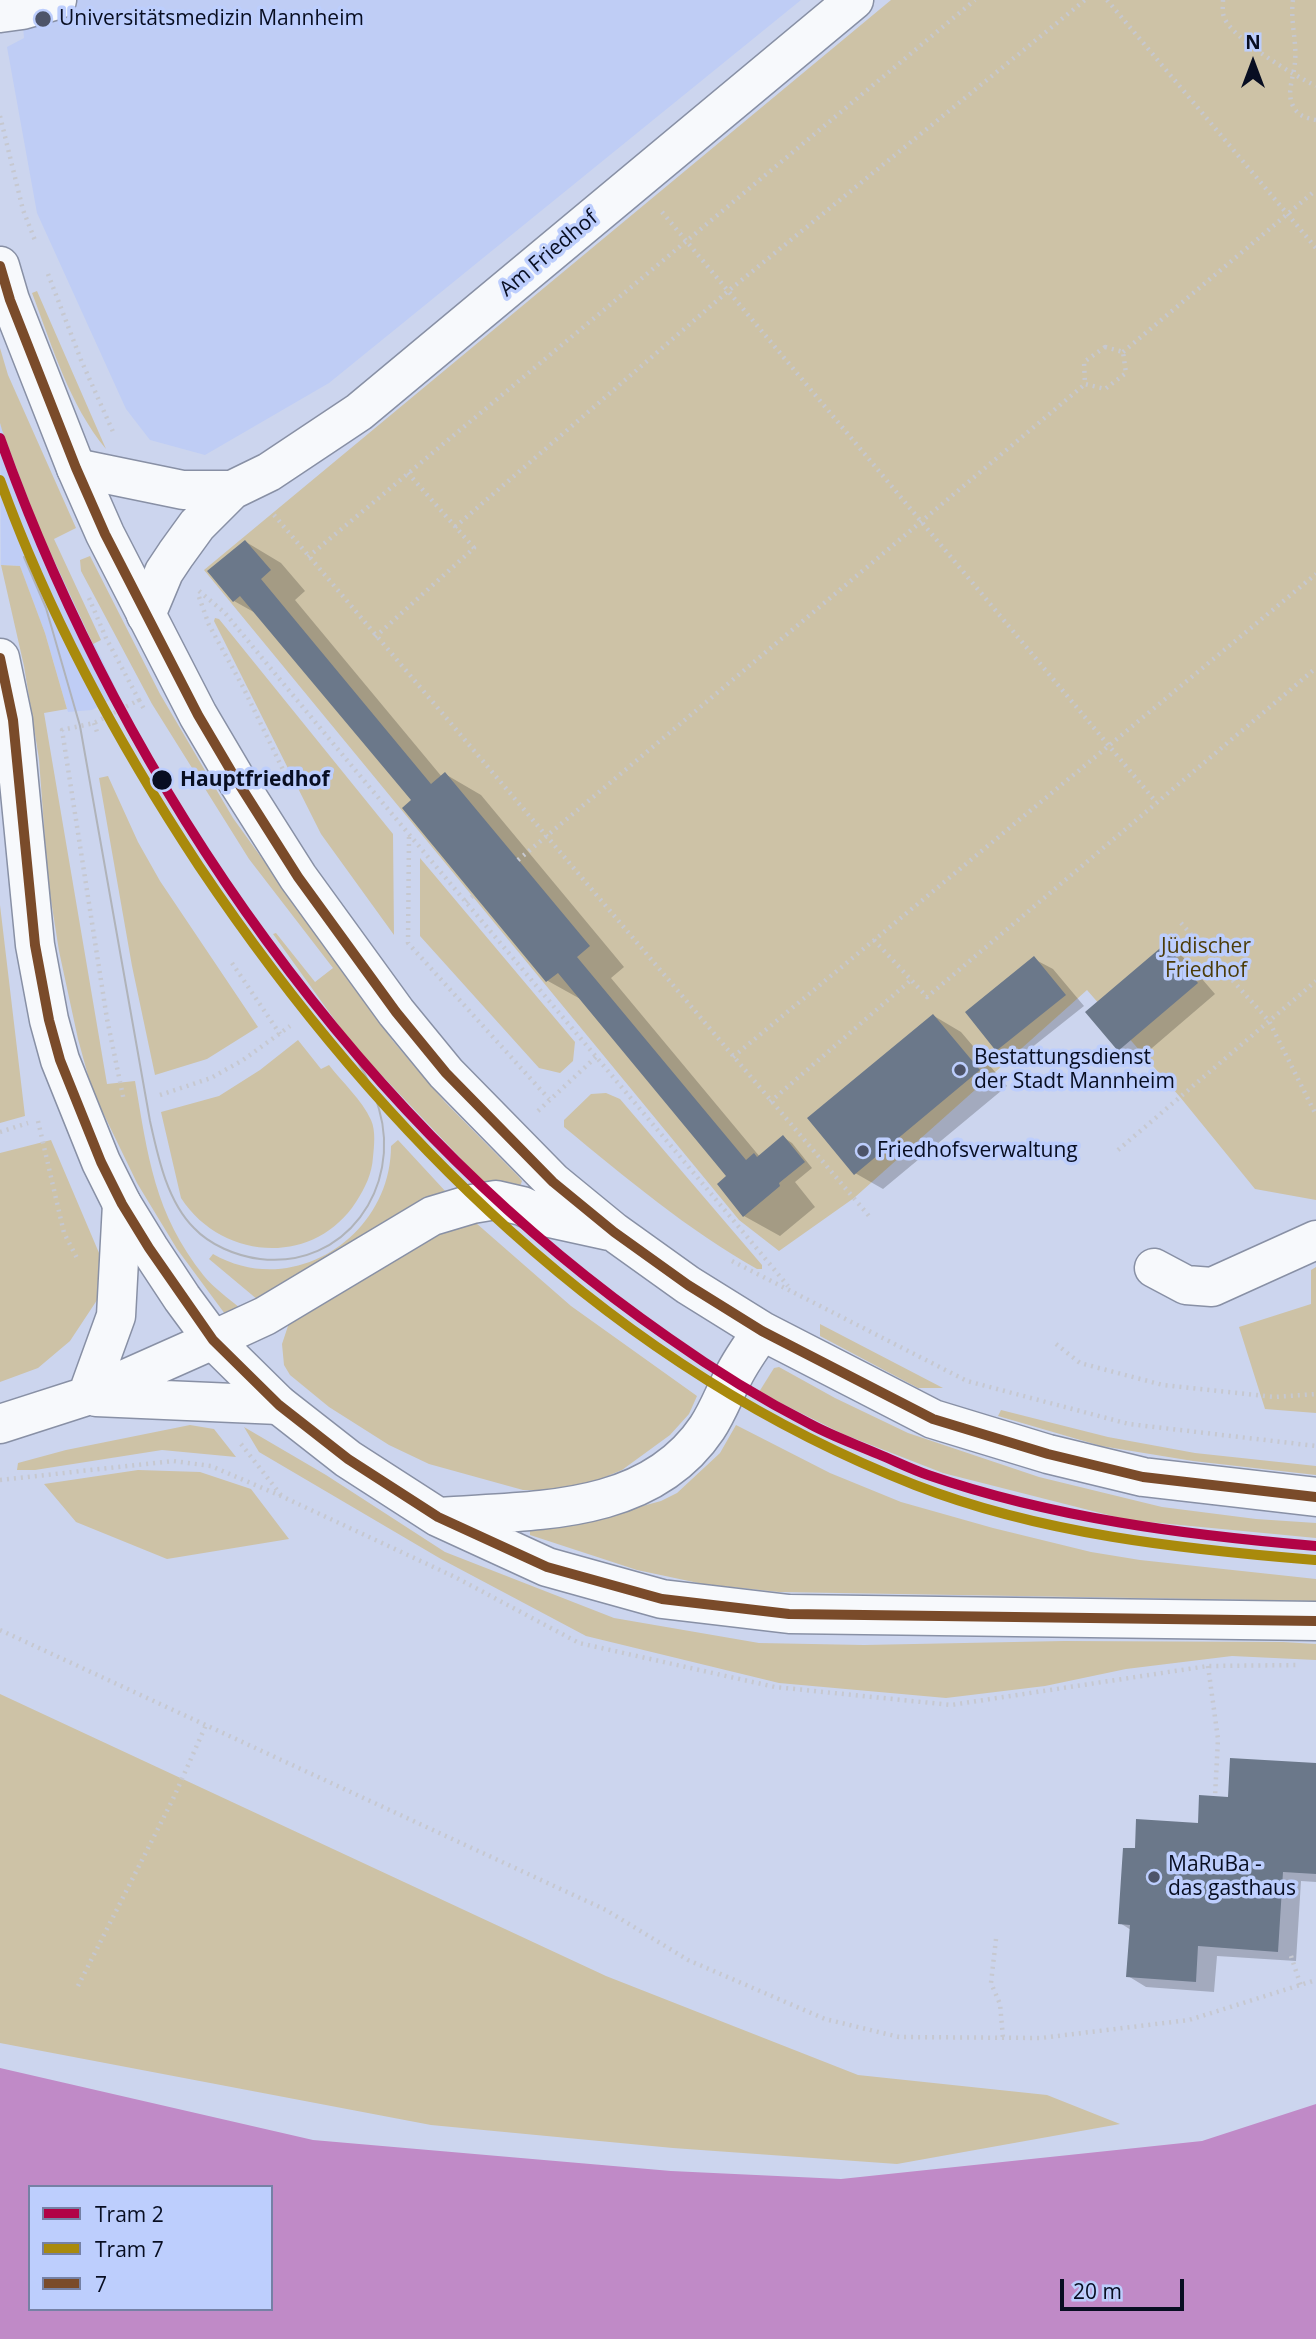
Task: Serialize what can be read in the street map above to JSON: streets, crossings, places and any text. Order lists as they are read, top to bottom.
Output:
{
  "streets": {
    "main road": ["Am Friedhof"]
  },
  "parks": ["Jüdischer Friedhof"],
  "places": [
    "Universitätsmedizin Mannheim",
    "Hauptfriedhof",
    "Bestattungsdienst der Stadt Mannheim",
    "Friedhofsverwaltung",
    "MaRuBa - das gasthaus"
  ],
  "lines": ["transit line 7", "tram line 2", "tram line 7"],
  "legend": ["Tram 2", "Tram 7", "7"],
  "scale_bar": "20 m",
  "north": "top"
}
